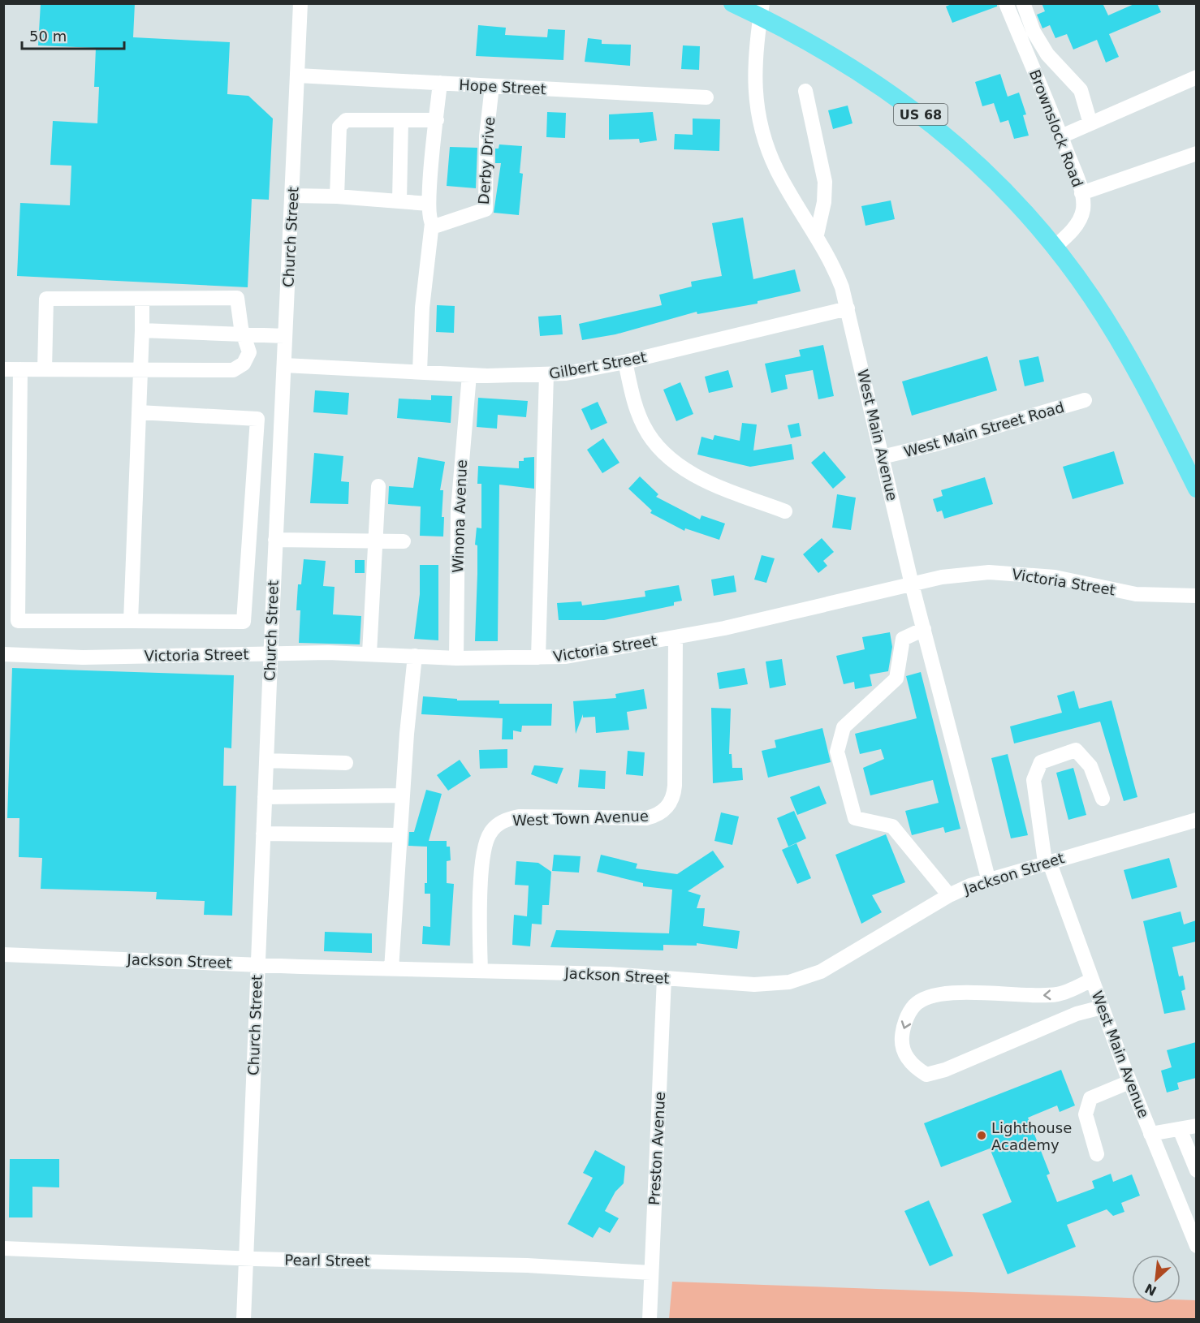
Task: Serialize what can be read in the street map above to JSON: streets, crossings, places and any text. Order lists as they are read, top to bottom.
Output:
{
  "streets": {
    "main road": ["US 68"],
    "street": [
      "Hope Street",
      "Brownslock Road",
      "Derby Drive",
      "Church Street",
      "Gilbert Street",
      "West Main Street Road",
      "West Main Avenue",
      "Winona Avenue",
      "Victoria Street",
      "West Town Avenue",
      "Jackson Street",
      "Preston Avenue",
      "Pearl Street"
    ]
  },
  "crossings": [
    ["Hope Street", "Derby Drive"],
    ["Hope Street", "Church Street"],
    ["US 68", "Brownslock Road"],
    ["US 68", "West Main Avenue"],
    ["Church Street", "Gilbert Street"],
    ["Church Street", "Victoria Street"],
    ["Church Street", "Jackson Street"],
    ["Church Street", "Pearl Street"],
    ["Gilbert Street", "West Main Avenue"],
    ["Gilbert Street", "Winona Avenue"],
    ["West Main Street Road", "West Main Avenue"],
    ["West Main Avenue", "Victoria Street"],
    ["West Main Avenue", "Jackson Street"],
    ["Winona Avenue", "Victoria Street"],
    ["Victoria Street", "West Town Avenue"],
    ["West Town Avenue", "Jackson Street"],
    ["Jackson Street", "Preston Avenue"],
    ["Preston Avenue", "Pearl Street"]
  ],
  "places": ["Lighthouse Academy"],
  "scale_bar": "50 m",
  "north": "bottom left"
}
